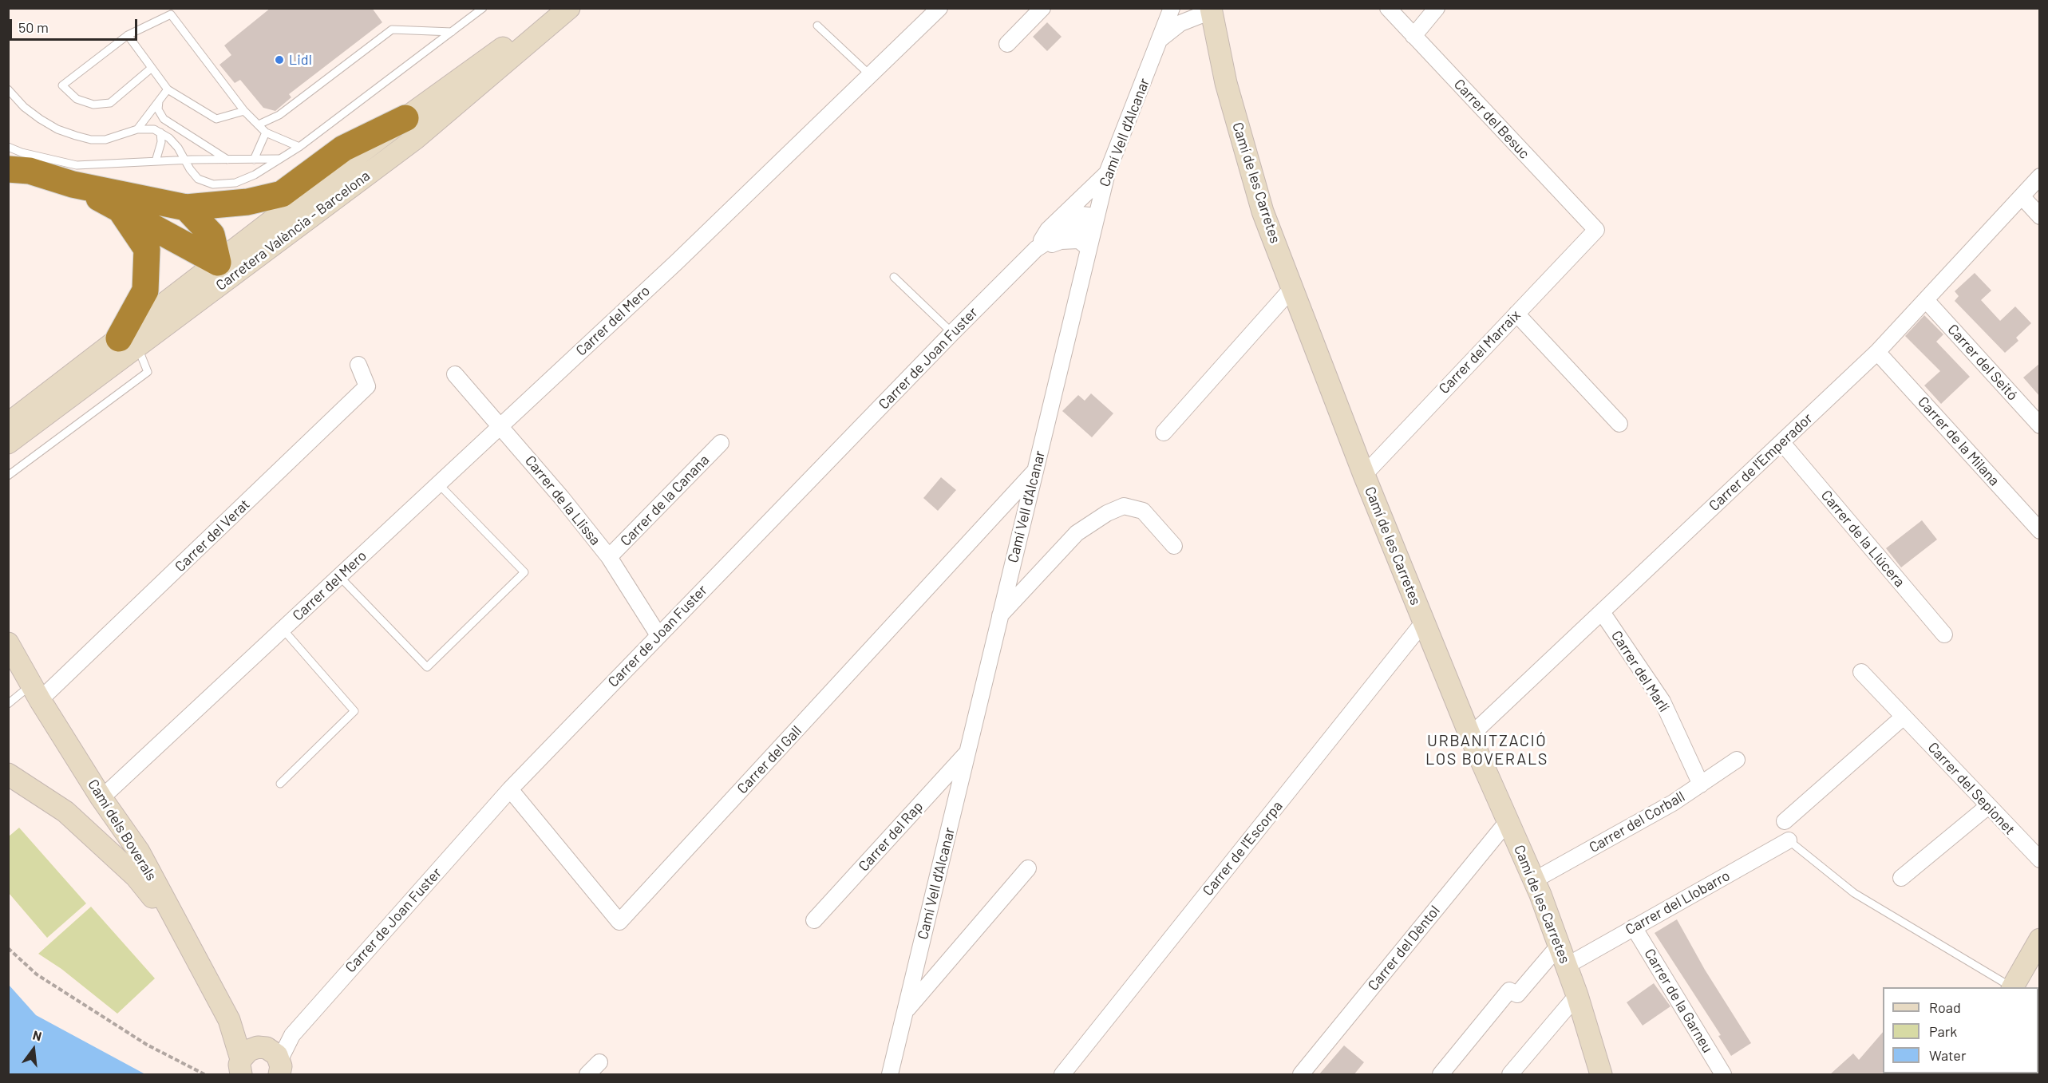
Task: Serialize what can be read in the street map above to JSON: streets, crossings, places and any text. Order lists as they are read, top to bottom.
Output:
{
  "streets": {
    "street": [
      "Carrer del Besuc",
      "Camí Vell d'Alcanar",
      "Camí de les Carretes",
      "Carretera València - Barcelona",
      "Carrer del Mero",
      "Carrer del Marraix",
      "Carrer de Joan Fuster",
      "Carrer del Seitó",
      "Carrer de la Milana",
      "Carrer de l'Emperador",
      "Carrer de la Llissa",
      "Carrer de la Canana",
      "Carrer del Verat",
      "Carrer de la Llúcera",
      "Carrer del Marlí",
      "Carrer del Gall",
      "Carrer del Sepionet",
      "Carrer del Corball",
      "Camí dels Boverals",
      "Carrer del Rap",
      "Carrer de l'Escorpa",
      "Carrer del Llobarro",
      "Carrer del Dèntol",
      "Carrer de la Garneu"
    ]
  },
  "crossings": [
    ["Carrer del Besuc", "Carrer del Marraix"],
    ["Camí Vell d'Alcanar", "Carrer de Joan Fuster"],
    ["Camí Vell d'Alcanar", "Carrer del Gall"],
    ["Camí Vell d'Alcanar", "Carrer del Rap"],
    ["Camí de les Carretes", "Carrer del Marraix"],
    ["Camí de les Carretes", "Carrer de l'Emperador"],
    ["Camí de les Carretes", "Carrer del Corball"],
    ["Camí de les Carretes", "Carrer de l'Escorpa"],
    ["Camí de les Carretes", "Carrer del Llobarro"],
    ["Camí de les Carretes", "Carrer del Dèntol"],
    ["Carrer del Mero", "Carrer de la Llissa"],
    ["Carrer del Mero", "Camí dels Boverals"],
    ["Carrer de Joan Fuster", "Carrer de la Llissa"],
    ["Carrer de Joan Fuster", "Carrer del Gall"],
    ["Carrer de Joan Fuster", "Camí dels Boverals"],
    ["Carrer del Seitó", "Carrer de l'Emperador"],
    ["Carrer de la Milana", "Carrer de l'Emperador"],
    ["Carrer de l'Emperador", "Carrer de la Llúcera"],
    ["Carrer de l'Emperador", "Carrer del Marlí"],
    ["Carrer de la Llissa", "Carrer de la Canana"],
    ["Carrer del Verat", "Camí dels Boverals"],
    ["Carrer del Marlí", "Carrer del Corball"],
    ["Carrer del Llobarro", "Carrer de la Garneu"]
  ],
  "districts": ["URBANITZACIÓ LOS BOVERALS"],
  "places": ["Lidl"],
  "legend": ["Road", "Park", "Water"],
  "scale_bar": "50 m",
  "north": "top"
}
